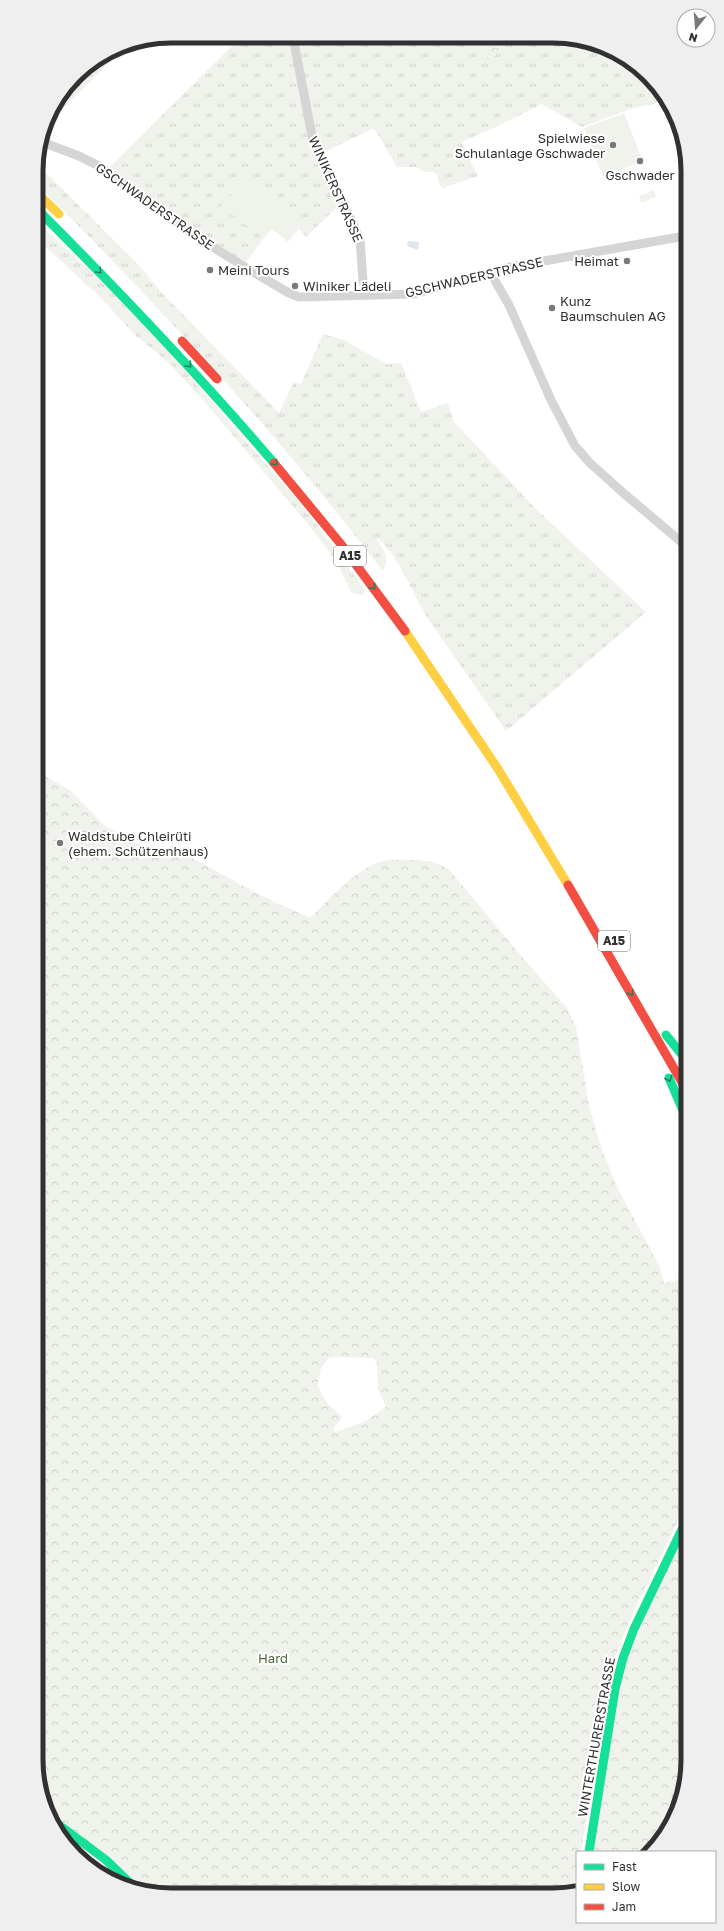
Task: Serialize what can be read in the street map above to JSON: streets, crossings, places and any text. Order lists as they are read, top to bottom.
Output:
{
  "streets": {
    "main road": ["A15", "WINTERTHURERSTRASSE"],
    "street": ["WINIKERSTRASSE", "GSCHWADERSTRASSE"]
  },
  "crossings": [
    ["WINIKERSTRASSE", "GSCHWADERSTRASSE"]
  ],
  "parks": ["Hard"],
  "places": [
    "Spielwiese Schulanlage Gschwader",
    "Gschwader",
    "Heimat",
    "Meini Tours",
    "Winiker Lädeli",
    "Kunz Baumschulen AG",
    "Waldstube Chleirüti (ehem. Schützenhaus)"
  ],
  "legend": ["Fast", "Slow", "Jam"],
  "north": "bottom"
}
